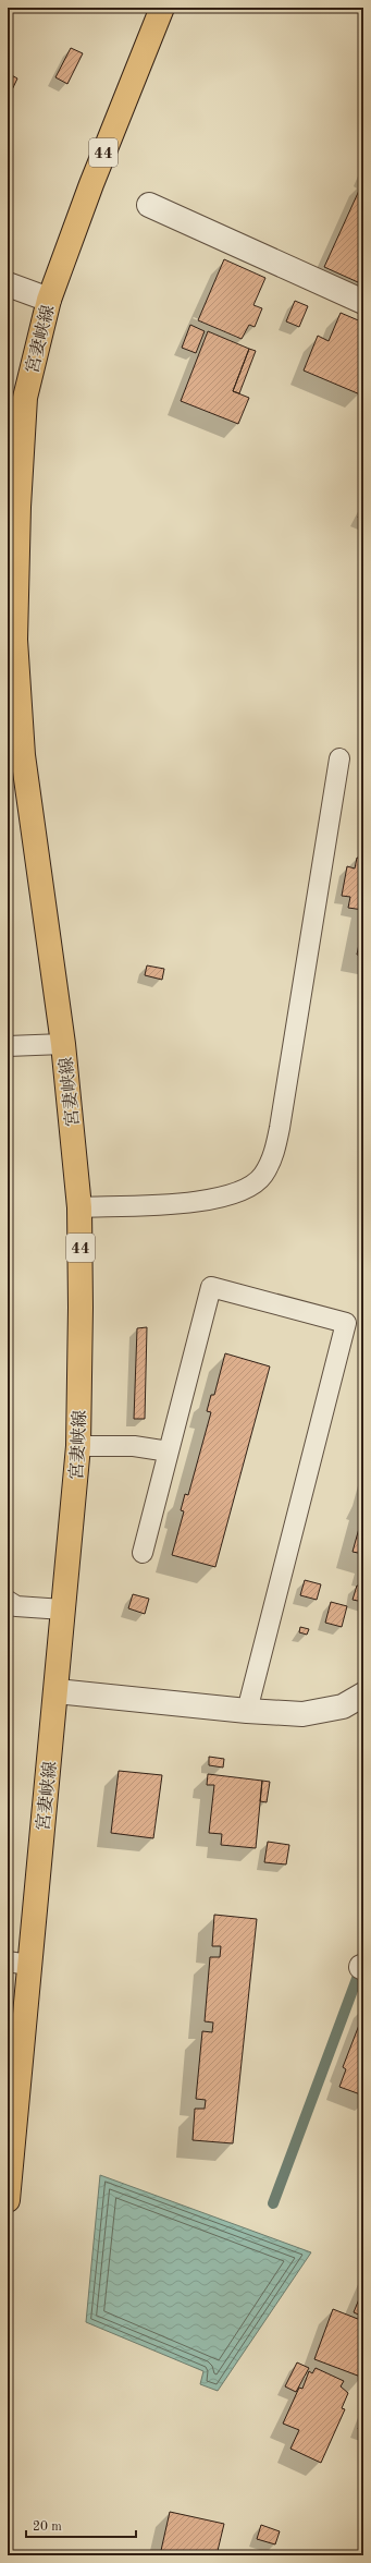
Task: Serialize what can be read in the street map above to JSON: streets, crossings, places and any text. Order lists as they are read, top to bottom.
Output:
{
  "streets": {
    "main road": ["44", "宮妻峡線"]
  },
  "scale_bar": "20 m"
}
